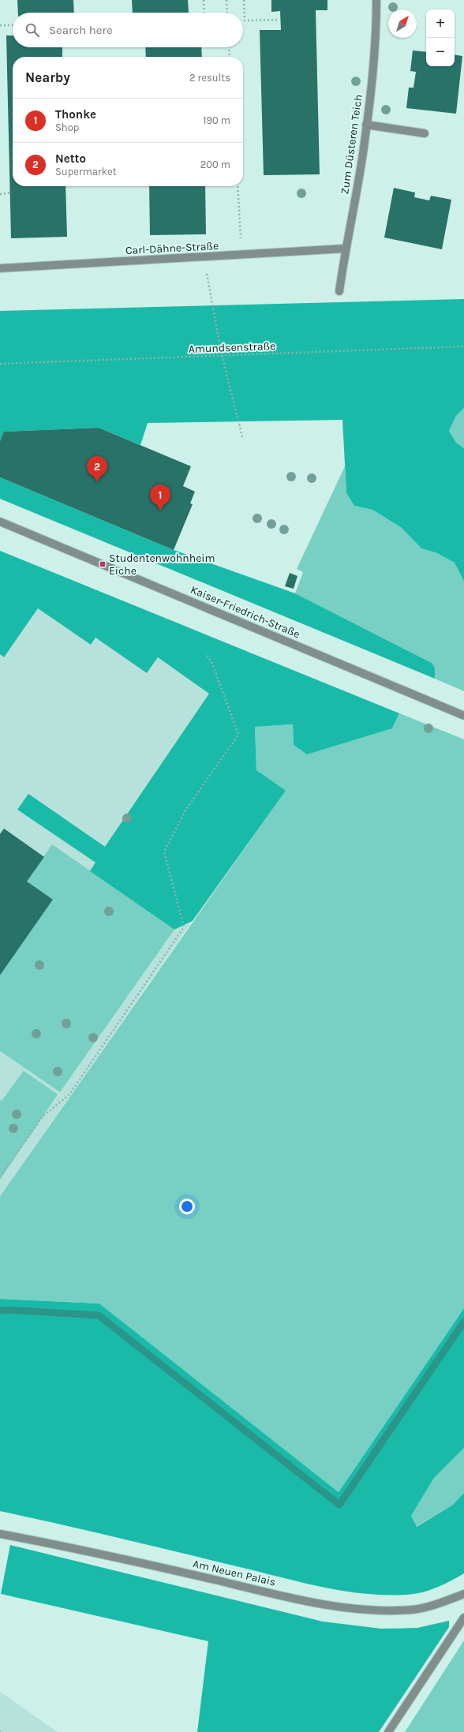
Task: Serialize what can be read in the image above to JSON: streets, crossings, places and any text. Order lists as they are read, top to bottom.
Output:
{
  "streets": {
    "street": [
      "Zum Düsteren Teich",
      "Carl-Dähne-Straße",
      "Kaiser-Friedrich-Straße",
      "Am Neuen Palais"
    ],
    "path": ["Amundsenstraße"]
  },
  "crossings": [
    ["Zum Düsteren Teich", "Carl-Dähne-Straße"]
  ],
  "places": {
    "transit": ["Studentenwohnheim Eiche"]
  },
  "north": "top right",
  "page": {
    "map_buttons": ["+", "−"],
    "search": "Search here",
    "heading": ["Nearby", "2 results"],
    "list": [
      {
        "mark": "1",
        "name": "Thonke",
        "note": "Shop",
        "value": "190 m"
      },
      {
        "mark": "2",
        "name": "Netto",
        "note": "Supermarket",
        "value": "200 m"
      }
    ],
    "pins": ["2", "1"]
  }
}
